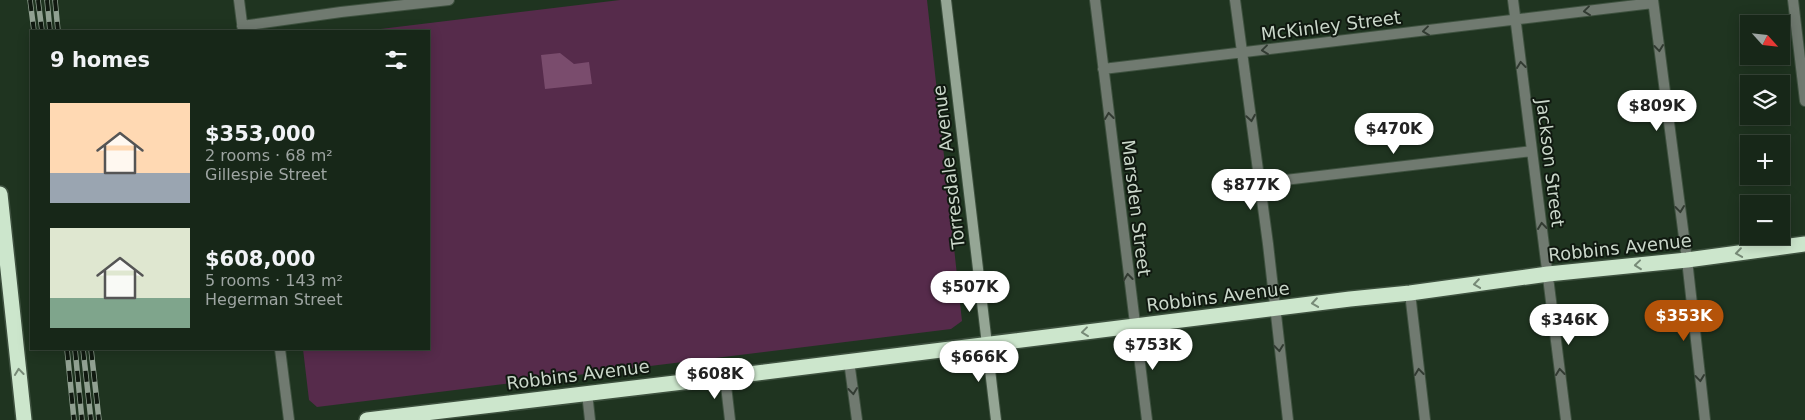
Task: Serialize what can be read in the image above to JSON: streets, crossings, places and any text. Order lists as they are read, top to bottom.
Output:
{
  "streets": {
    "highway": ["Robbins Avenue"],
    "street": [
      "McKinley Street",
      "Jackson Street",
      "Torresdale Avenue",
      "Marsden Street"
    ]
  },
  "crossings": [
    ["McKinley Street", "Jackson Street"],
    ["McKinley Street", "Marsden Street"],
    ["Jackson Street", "Robbins Avenue"],
    ["Torresdale Avenue", "Robbins Avenue"],
    ["Marsden Street", "Robbins Avenue"]
  ],
  "one_way": [
    "McKinley Street",
    "Jackson Street",
    "Marsden Street",
    "Robbins Avenue"
  ],
  "north": "bottom right",
  "page": {
    "map_buttons": ["+", "−"],
    "heading": "9 homes",
    "price": [
      "$809K",
      "$470K",
      "$877K",
      "$507K",
      "$353K",
      "$346K",
      "$753K",
      "$666K",
      "$608K"
    ],
    "list": [
      {
        "name": "$353,000",
        "note": "2 rooms · 68 m² · Gillespie Street"
      },
      {
        "name": "$608,000",
        "note": "5 rooms · 143 m² · Hegerman Street"
      }
    ]
  }
}
